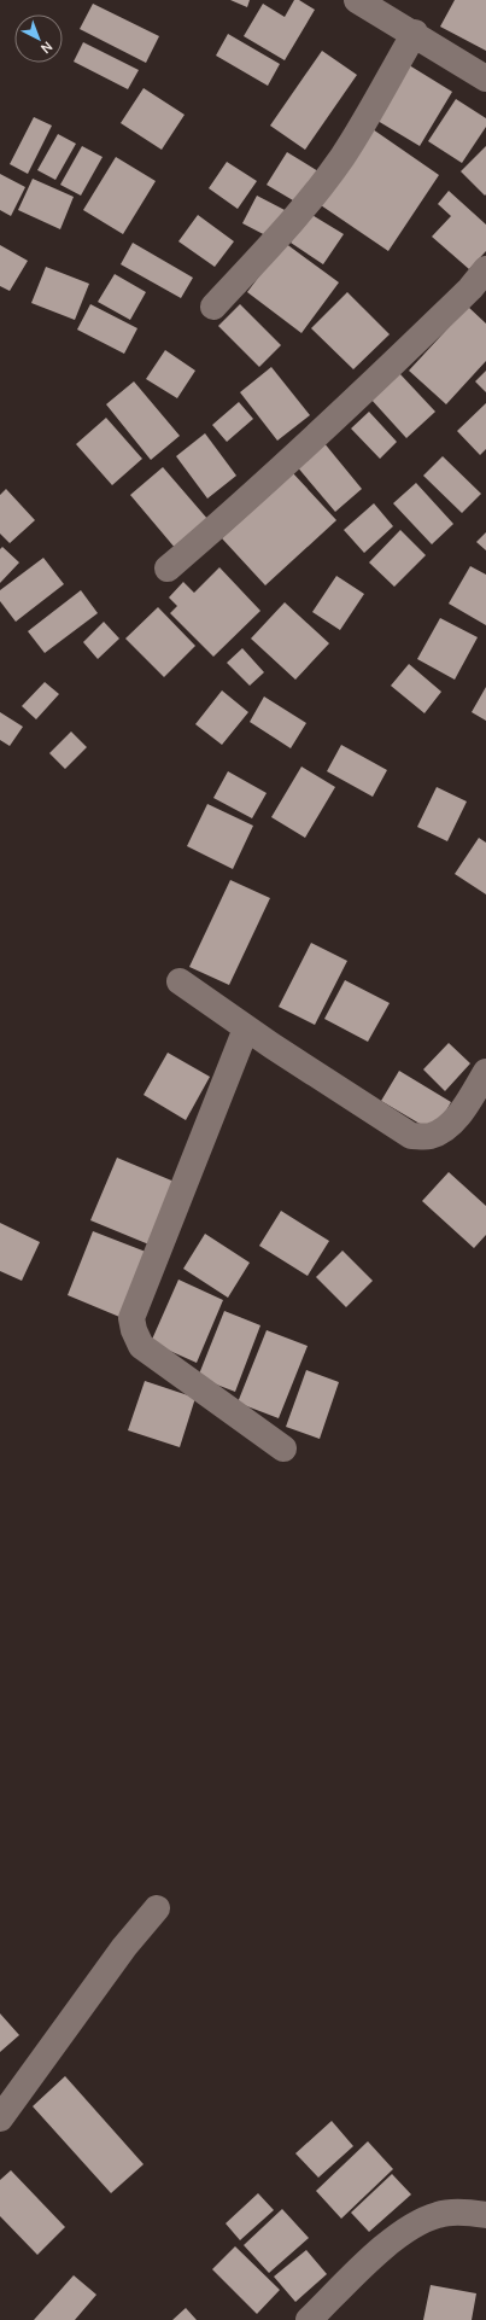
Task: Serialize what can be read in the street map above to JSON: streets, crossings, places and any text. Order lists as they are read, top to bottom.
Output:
{
  "north": "bottom right"
}
